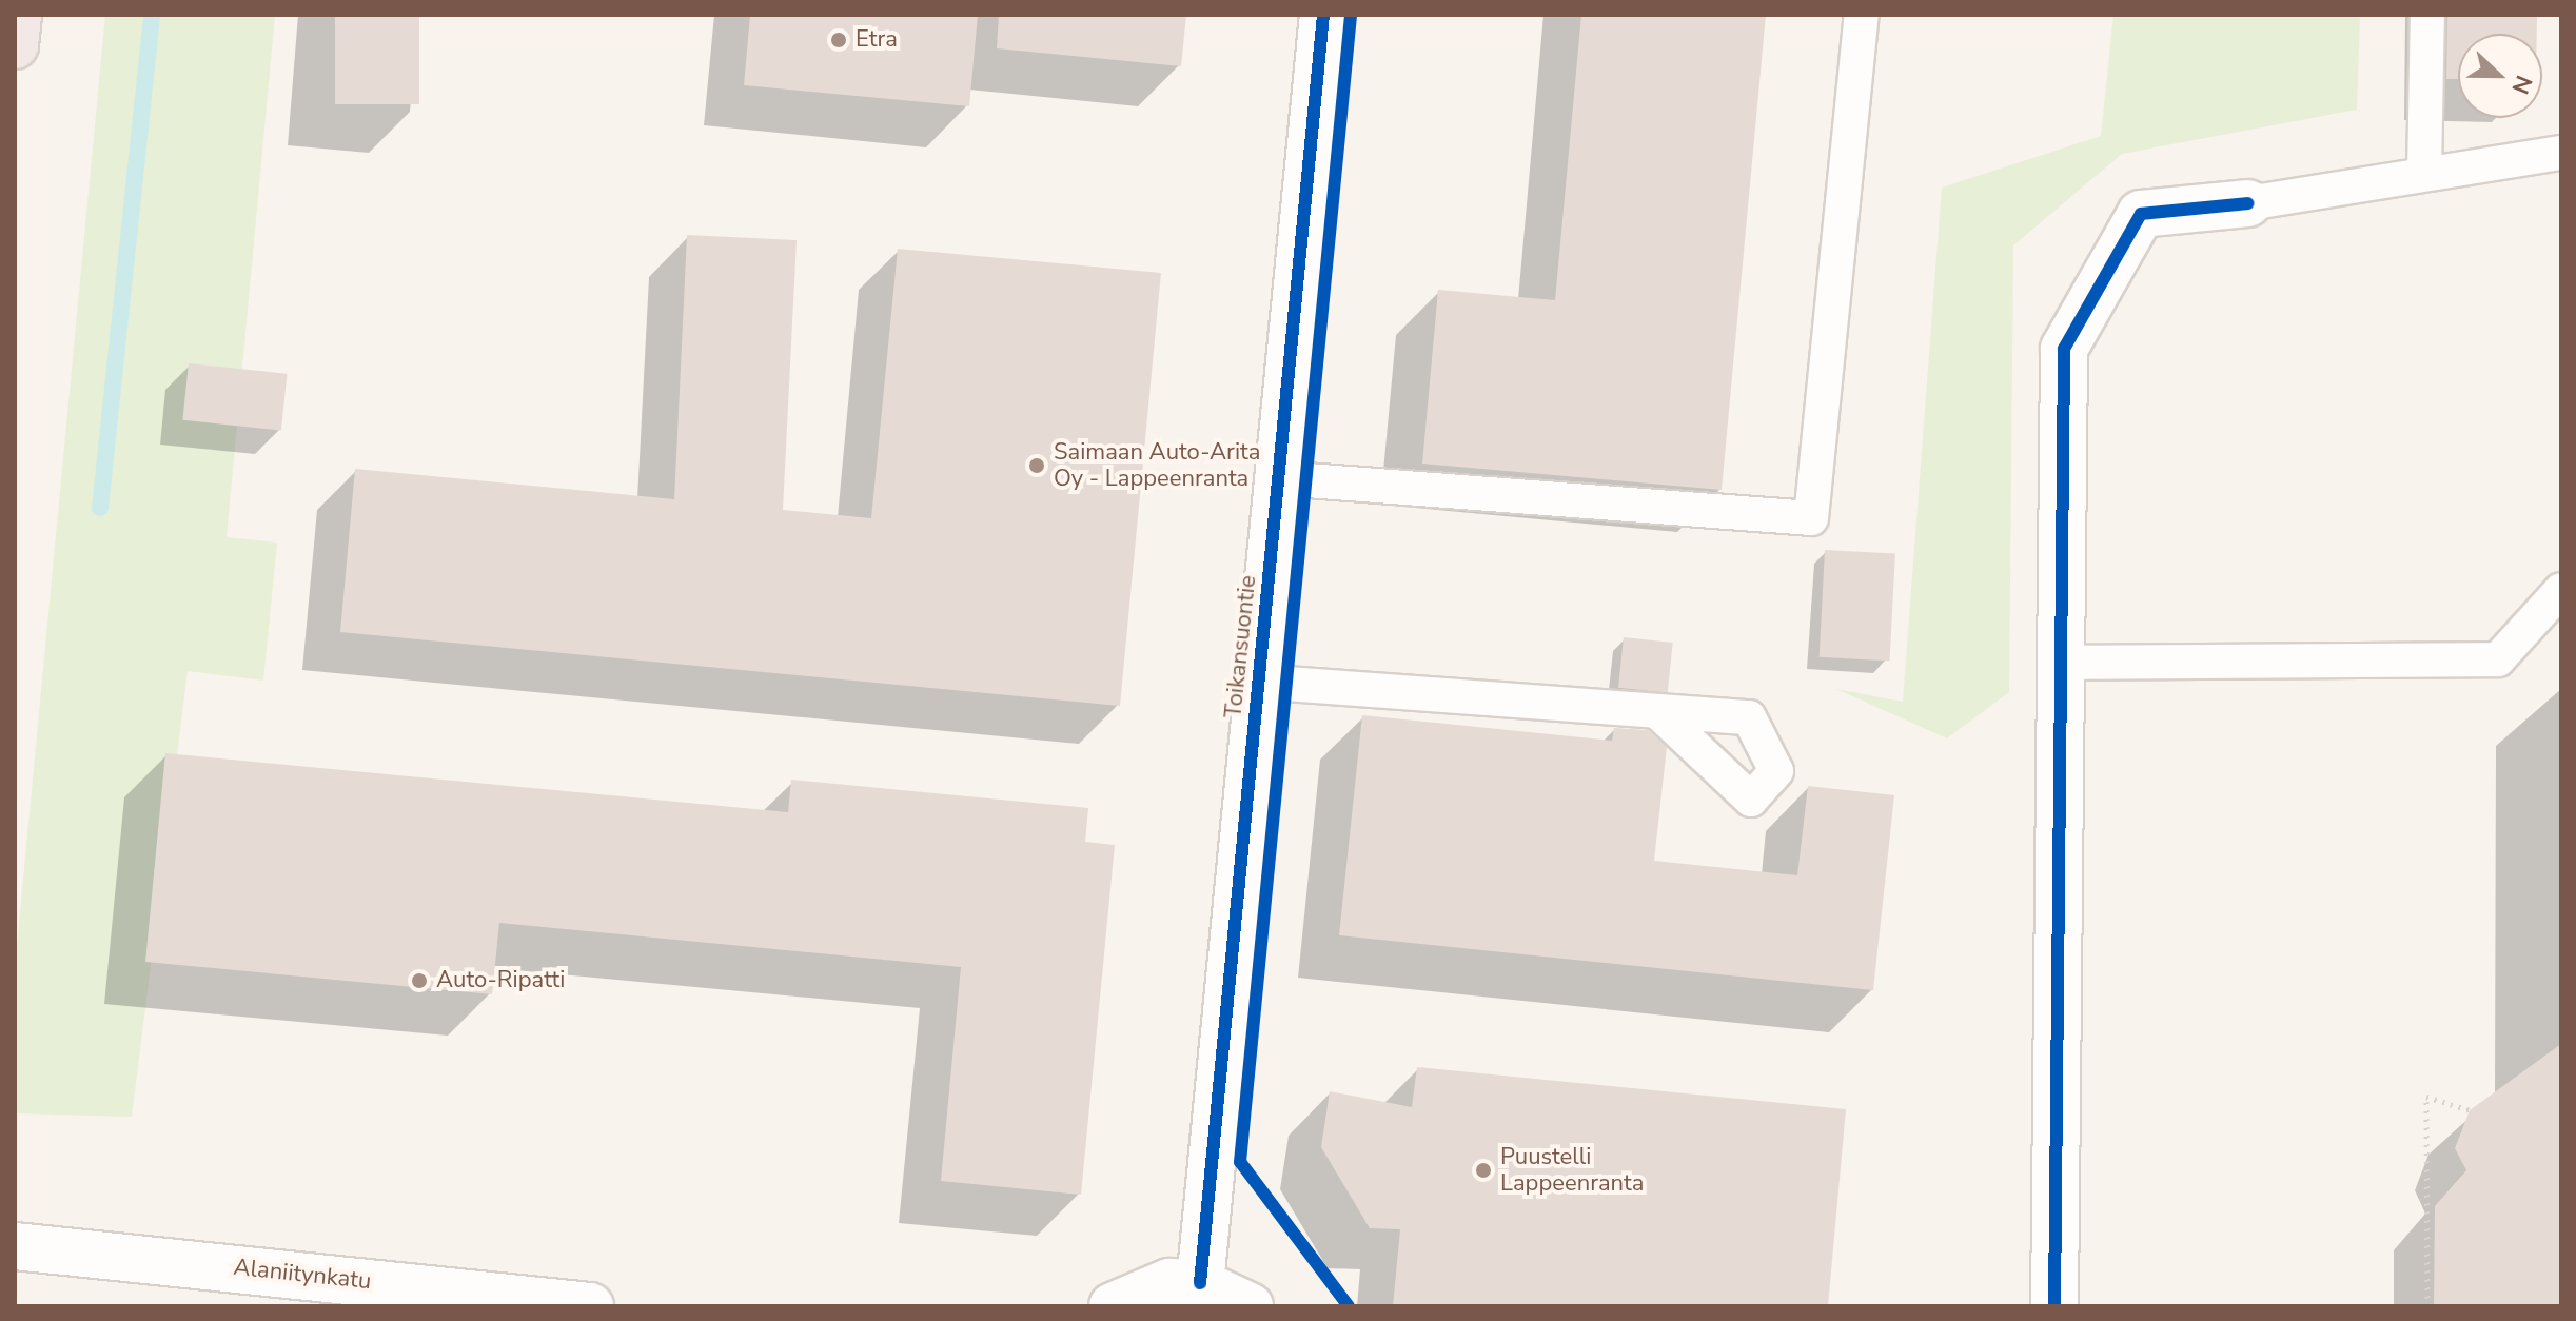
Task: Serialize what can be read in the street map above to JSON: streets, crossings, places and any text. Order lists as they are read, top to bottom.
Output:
{
  "streets": {
    "street": ["Toikansuontie", "Alaniitynkatu"]
  },
  "places": [
    "Etra",
    "Saimaan Auto-Arita Oy - Lappeenranta",
    "Auto-Ripatti",
    "Puustelli Lappeenranta"
  ],
  "north": "right"
}
